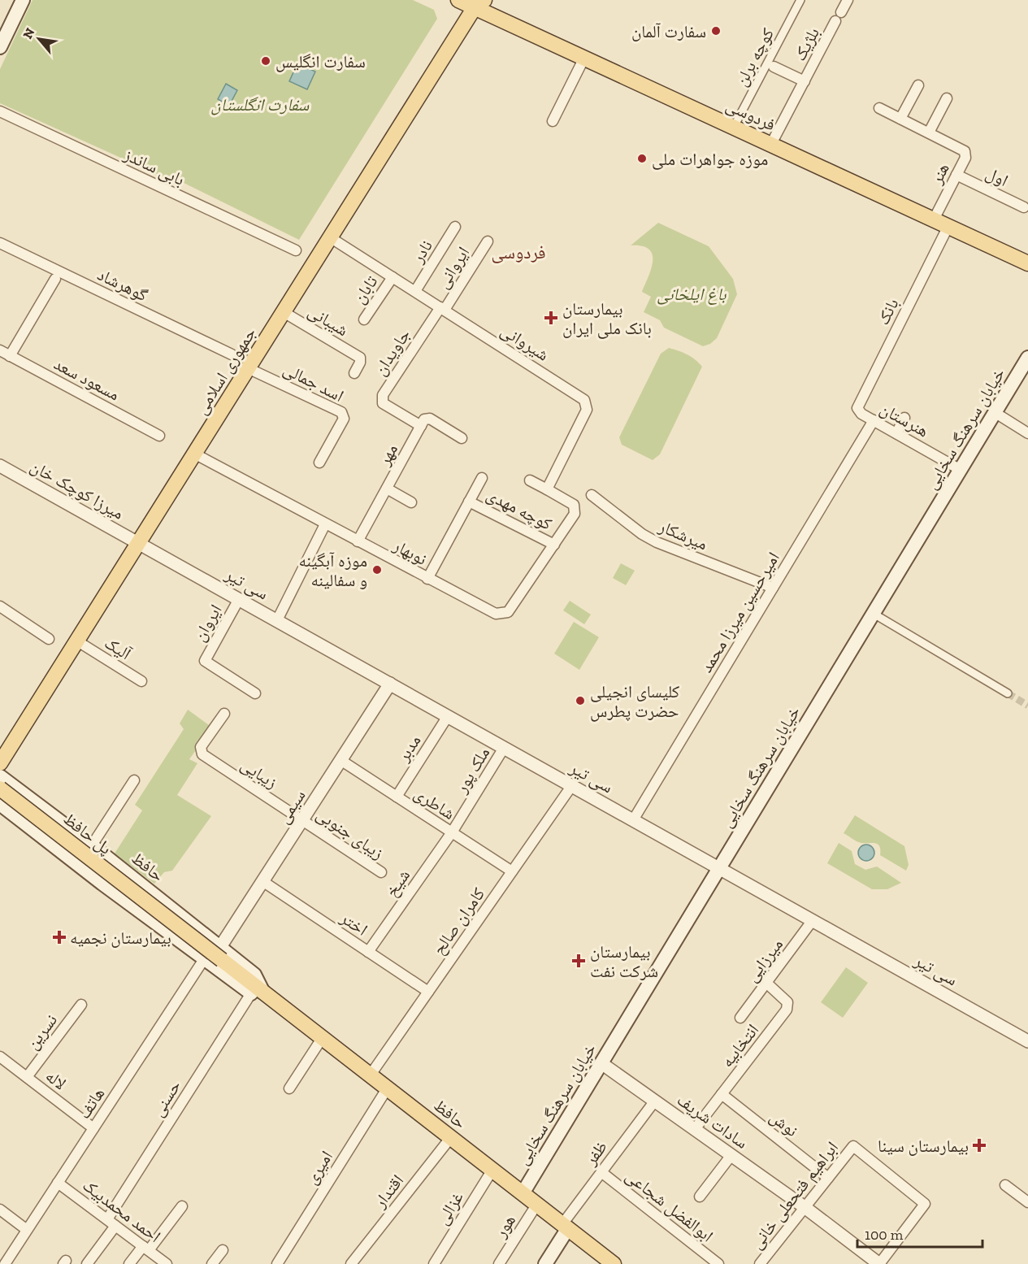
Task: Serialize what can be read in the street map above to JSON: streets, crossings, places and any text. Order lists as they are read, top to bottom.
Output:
{
  "streets": {
    "main road": [
      "فردوسی",
      "جمهوری اسلامی",
      "خیابان سرهنگ سخایی",
      "پل حافظ",
      "حافظ"
    ],
    "street": [
      "بلژیک",
      "کوچه برلن",
      "بابی ساندز",
      "هنر",
      "اول",
      "نادر",
      "ایروانی",
      "گوهرشاد",
      "تابان",
      "بانک",
      "شیبانی",
      "شیروانی",
      "جاویدان",
      "مسعود سعد",
      "اسد جمالی",
      "هنرستان",
      "مهر",
      "میرزا کوچک خان",
      "کوچه مهدی",
      "میرشکار",
      "نوبهار",
      "سی تیر",
      "امیرحسین میرزا محمد",
      "ایروان",
      "آلیک",
      "مدبر",
      "ملک پور",
      "زیبایی",
      "شاطری",
      "سیمی",
      "زیبای جنوبی",
      "شیخ",
      "کامران صالح",
      "اختر",
      "میرزایی",
      "نسرین",
      "انتخابیه",
      "لاله",
      "حسنی",
      "هاتف",
      "سادات شریف",
      "نوش",
      "ظفر",
      "امیری",
      "اقتدار",
      "ابراهیم فتحعلی خانی",
      "ابوالفضل شجاعی",
      "غزالی",
      "احمد محمدبیک",
      "هور"
    ]
  },
  "crossings": [
    ["بلژیک", "فردوسی"],
    ["کوچه برلن", "فردوسی"],
    ["فردوسی", "هنر"],
    ["فردوسی", "بانک"],
    ["فردوسی", "جمهوری اسلامی"],
    ["هنر", "اول"],
    ["نادر", "شیروانی"],
    ["ایروانی", "شیروانی"],
    ["ایروانی", "جاویدان"],
    ["تابان", "شیروانی"],
    ["بانک", "هنرستان"],
    ["شیبانی", "جمهوری اسلامی"],
    ["شیروانی", "جاویدان"],
    ["شیروانی", "جمهوری اسلامی"],
    ["شیروانی", "نوبهار"],
    ["جاویدان", "مهر"],
    ["جمهوری اسلامی", "اسد جمالی"],
    ["جمهوری اسلامی", "میرزا کوچک خان"],
    ["جمهوری اسلامی", "نوبهار"],
    ["جمهوری اسلامی", "سی تیر"],
    ["جمهوری اسلامی", "آلیک"],
    ["هنرستان", "خیابان سرهنگ سخایی"],
    ["هنرستان", "امیرحسین میرزا محمد"],
    ["خیابان سرهنگ سخایی", "سی تیر"],
    ["خیابان سرهنگ سخایی", "حافظ"],
    ["خیابان سرهنگ سخایی", "سادات شریف"],
    ["مهر", "نوبهار"],
    ["میرزا کوچک خان", "سی تیر"],
    ["کوچه مهدی", "نوبهار"],
    ["میرشکار", "امیرحسین میرزا محمد"],
    ["سی تیر", "امیرحسین میرزا محمد"],
    ["سی تیر", "ایروان"],
    ["سی تیر", "مدبر"],
    ["سی تیر", "ملک پور"],
    ["سی تیر", "سیمی"],
    ["سی تیر", "کامران صالح"],
    ["سی تیر", "میرزایی"],
    ["مدبر", "شاطری"],
    ["ملک پور", "شاطری"],
    ["ملک پور", "شیخ"],
    ["زیبایی", "سیمی"],
    ["زیبایی", "زیبای جنوبی"],
    ["شاطری", "سیمی"],
    ["شاطری", "شیخ"],
    ["شاطری", "کامران صالح"],
    ["سیمی", "پل حافظ"],
    ["سیمی", "زیبای جنوبی"],
    ["سیمی", "حافظ"],
    ["سیمی", "اختر"],
    ["پل حافظ", "حافظ"],
    ["حافظ", "کامران صالح"],
    ["حافظ", "حسنی"],
    ["حافظ", "هاتف"],
    ["حافظ", "ظفر"],
    ["حافظ", "امیری"],
    ["حافظ", "اقتدار"],
    ["حافظ", "غزالی"],
    ["حافظ", "هور"],
    ["شیخ", "اختر"],
    ["کامران صالح", "اختر"],
    ["میرزایی", "انتخابیه"],
    ["نسرین", "لاله"],
    ["انتخابیه", "سادات شریف"],
    ["انتخابیه", "نوش"],
    ["لاله", "هاتف"],
    ["حسنی", "احمد محمدبیک"],
    ["هاتف", "احمد محمدبیک"],
    ["سادات شریف", "ظفر"],
    ["سادات شریف", "ابراهیم فتحعلی خانی"],
    ["نوش", "ابراهیم فتحعلی خانی"],
    ["ظفر", "ابوالفضل شجاعی"]
  ],
  "districts": ["فردوسی"],
  "parks": ["سفارت انگلستان", "باغ ایلخانی"],
  "places": {
    "other": [
      "سفارت آلمان",
      "سفارت انگلیس",
      "موزه جواهرات ملی",
      "موزه آبگینه و سفالینه",
      "کلیسای انجیلی حضرت پطرس"
    ],
    "health": [
      "بیمارستان بانک ملی ایران",
      "بیمارستان نجمیه",
      "بیمارستان شرکت نفت",
      "بیمارستان سینا"
    ]
  },
  "scale_bar": "100 m",
  "north": "top left"
}
